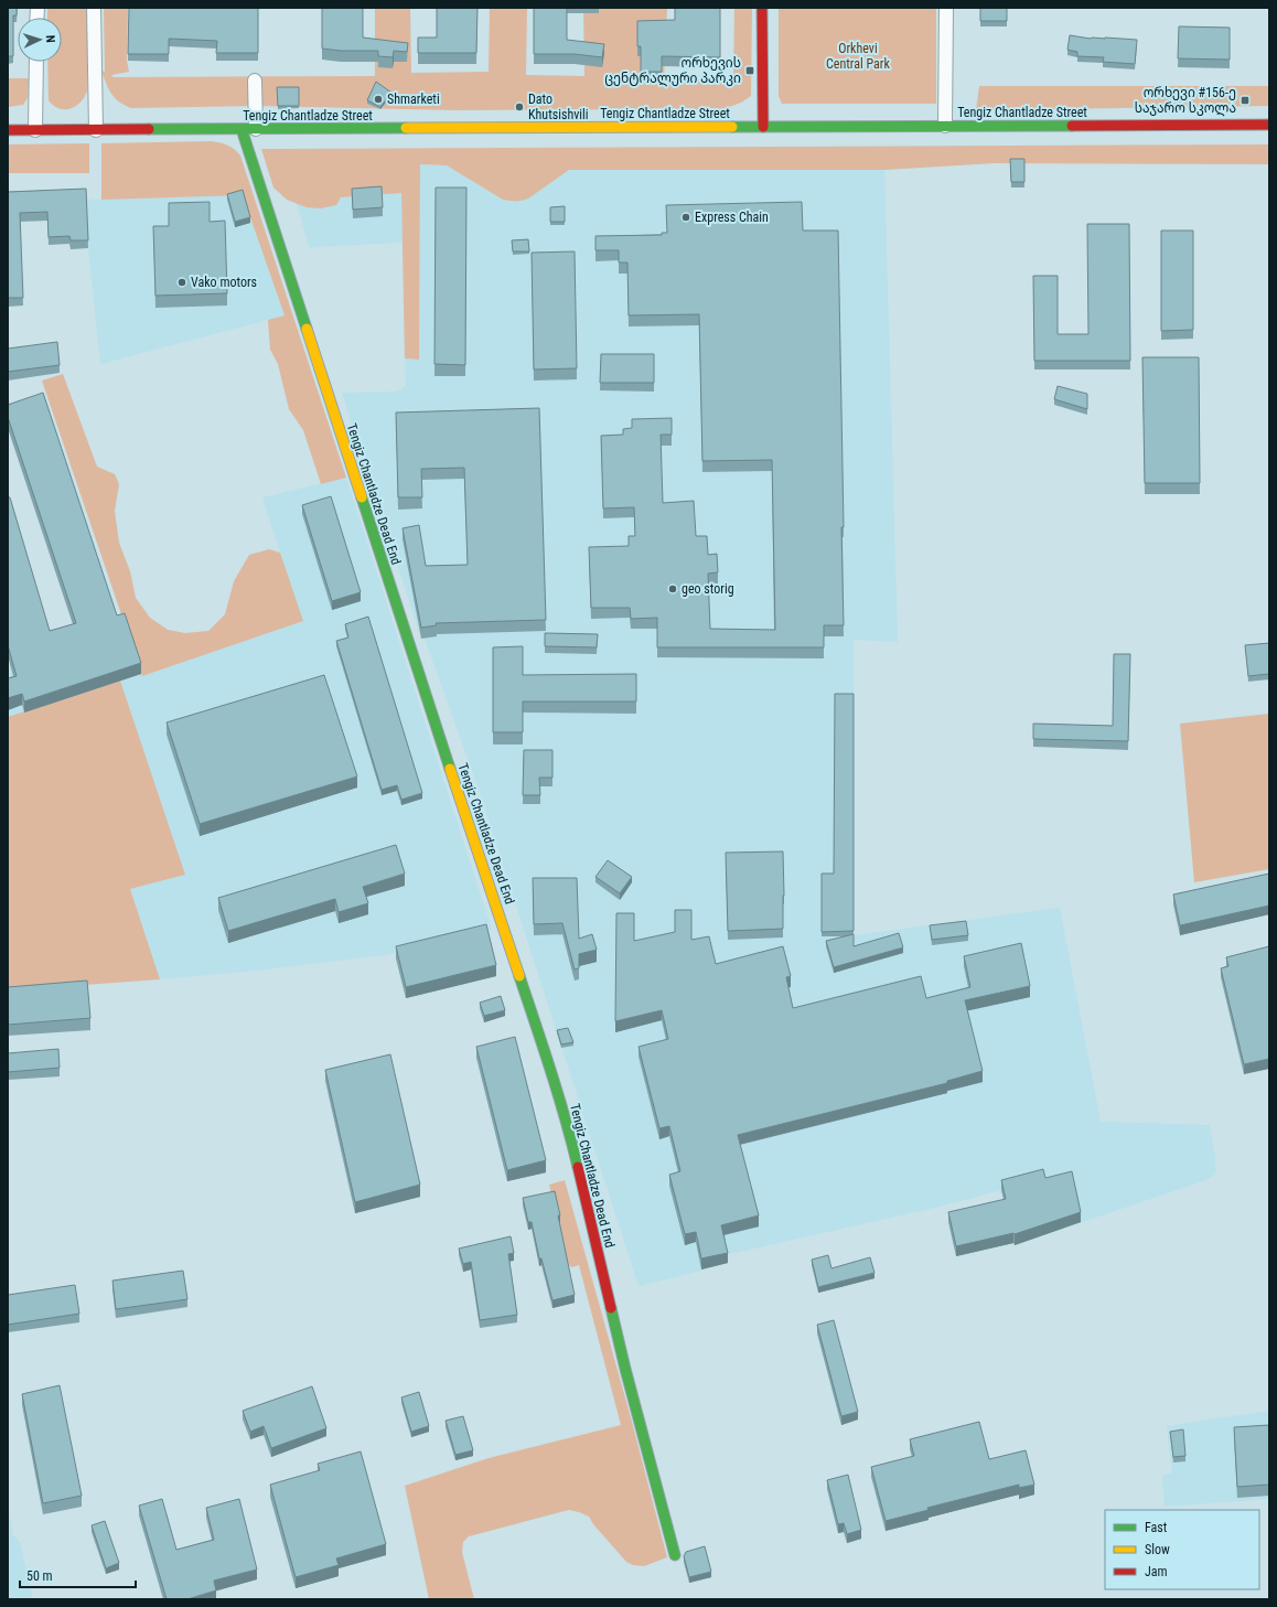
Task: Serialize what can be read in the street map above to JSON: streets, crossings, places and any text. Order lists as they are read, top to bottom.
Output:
{
  "streets": {
    "street": ["Tengiz Chantladze Street", "Tengiz Chantladze Dead End"]
  },
  "crossings": [
    ["Tengiz Chantladze Street", "Tengiz Chantladze Dead End"]
  ],
  "parks": ["Orkhevi Central Park"],
  "places": {
    "transit": ["ორხევის ცენტრალური პარკი", "ორხევი #156-ე საჯარო სკოლა"],
    "other": [
      "Shmarketi",
      "Dato Khutsishvili",
      "Express Chain",
      "Vako motors",
      "geo storig"
    ]
  },
  "legend": ["Fast", "Slow", "Jam"],
  "scale_bar": "50 m",
  "north": "right"
}
